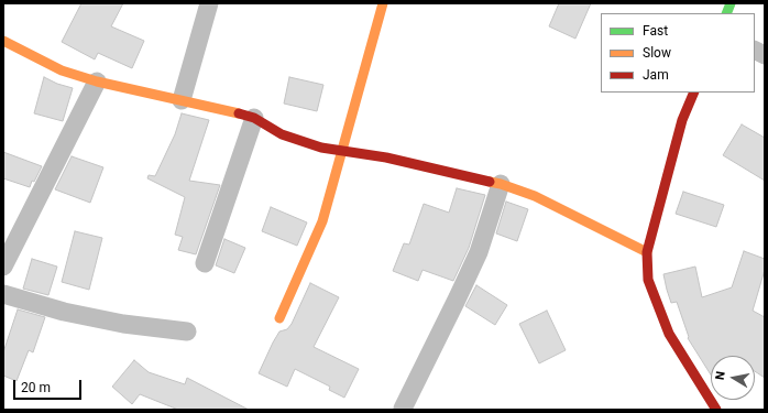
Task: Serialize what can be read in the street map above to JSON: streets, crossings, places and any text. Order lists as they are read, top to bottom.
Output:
{
  "legend": ["Fast", "Slow", "Jam"],
  "scale_bar": "20 m",
  "north": "left"
}
